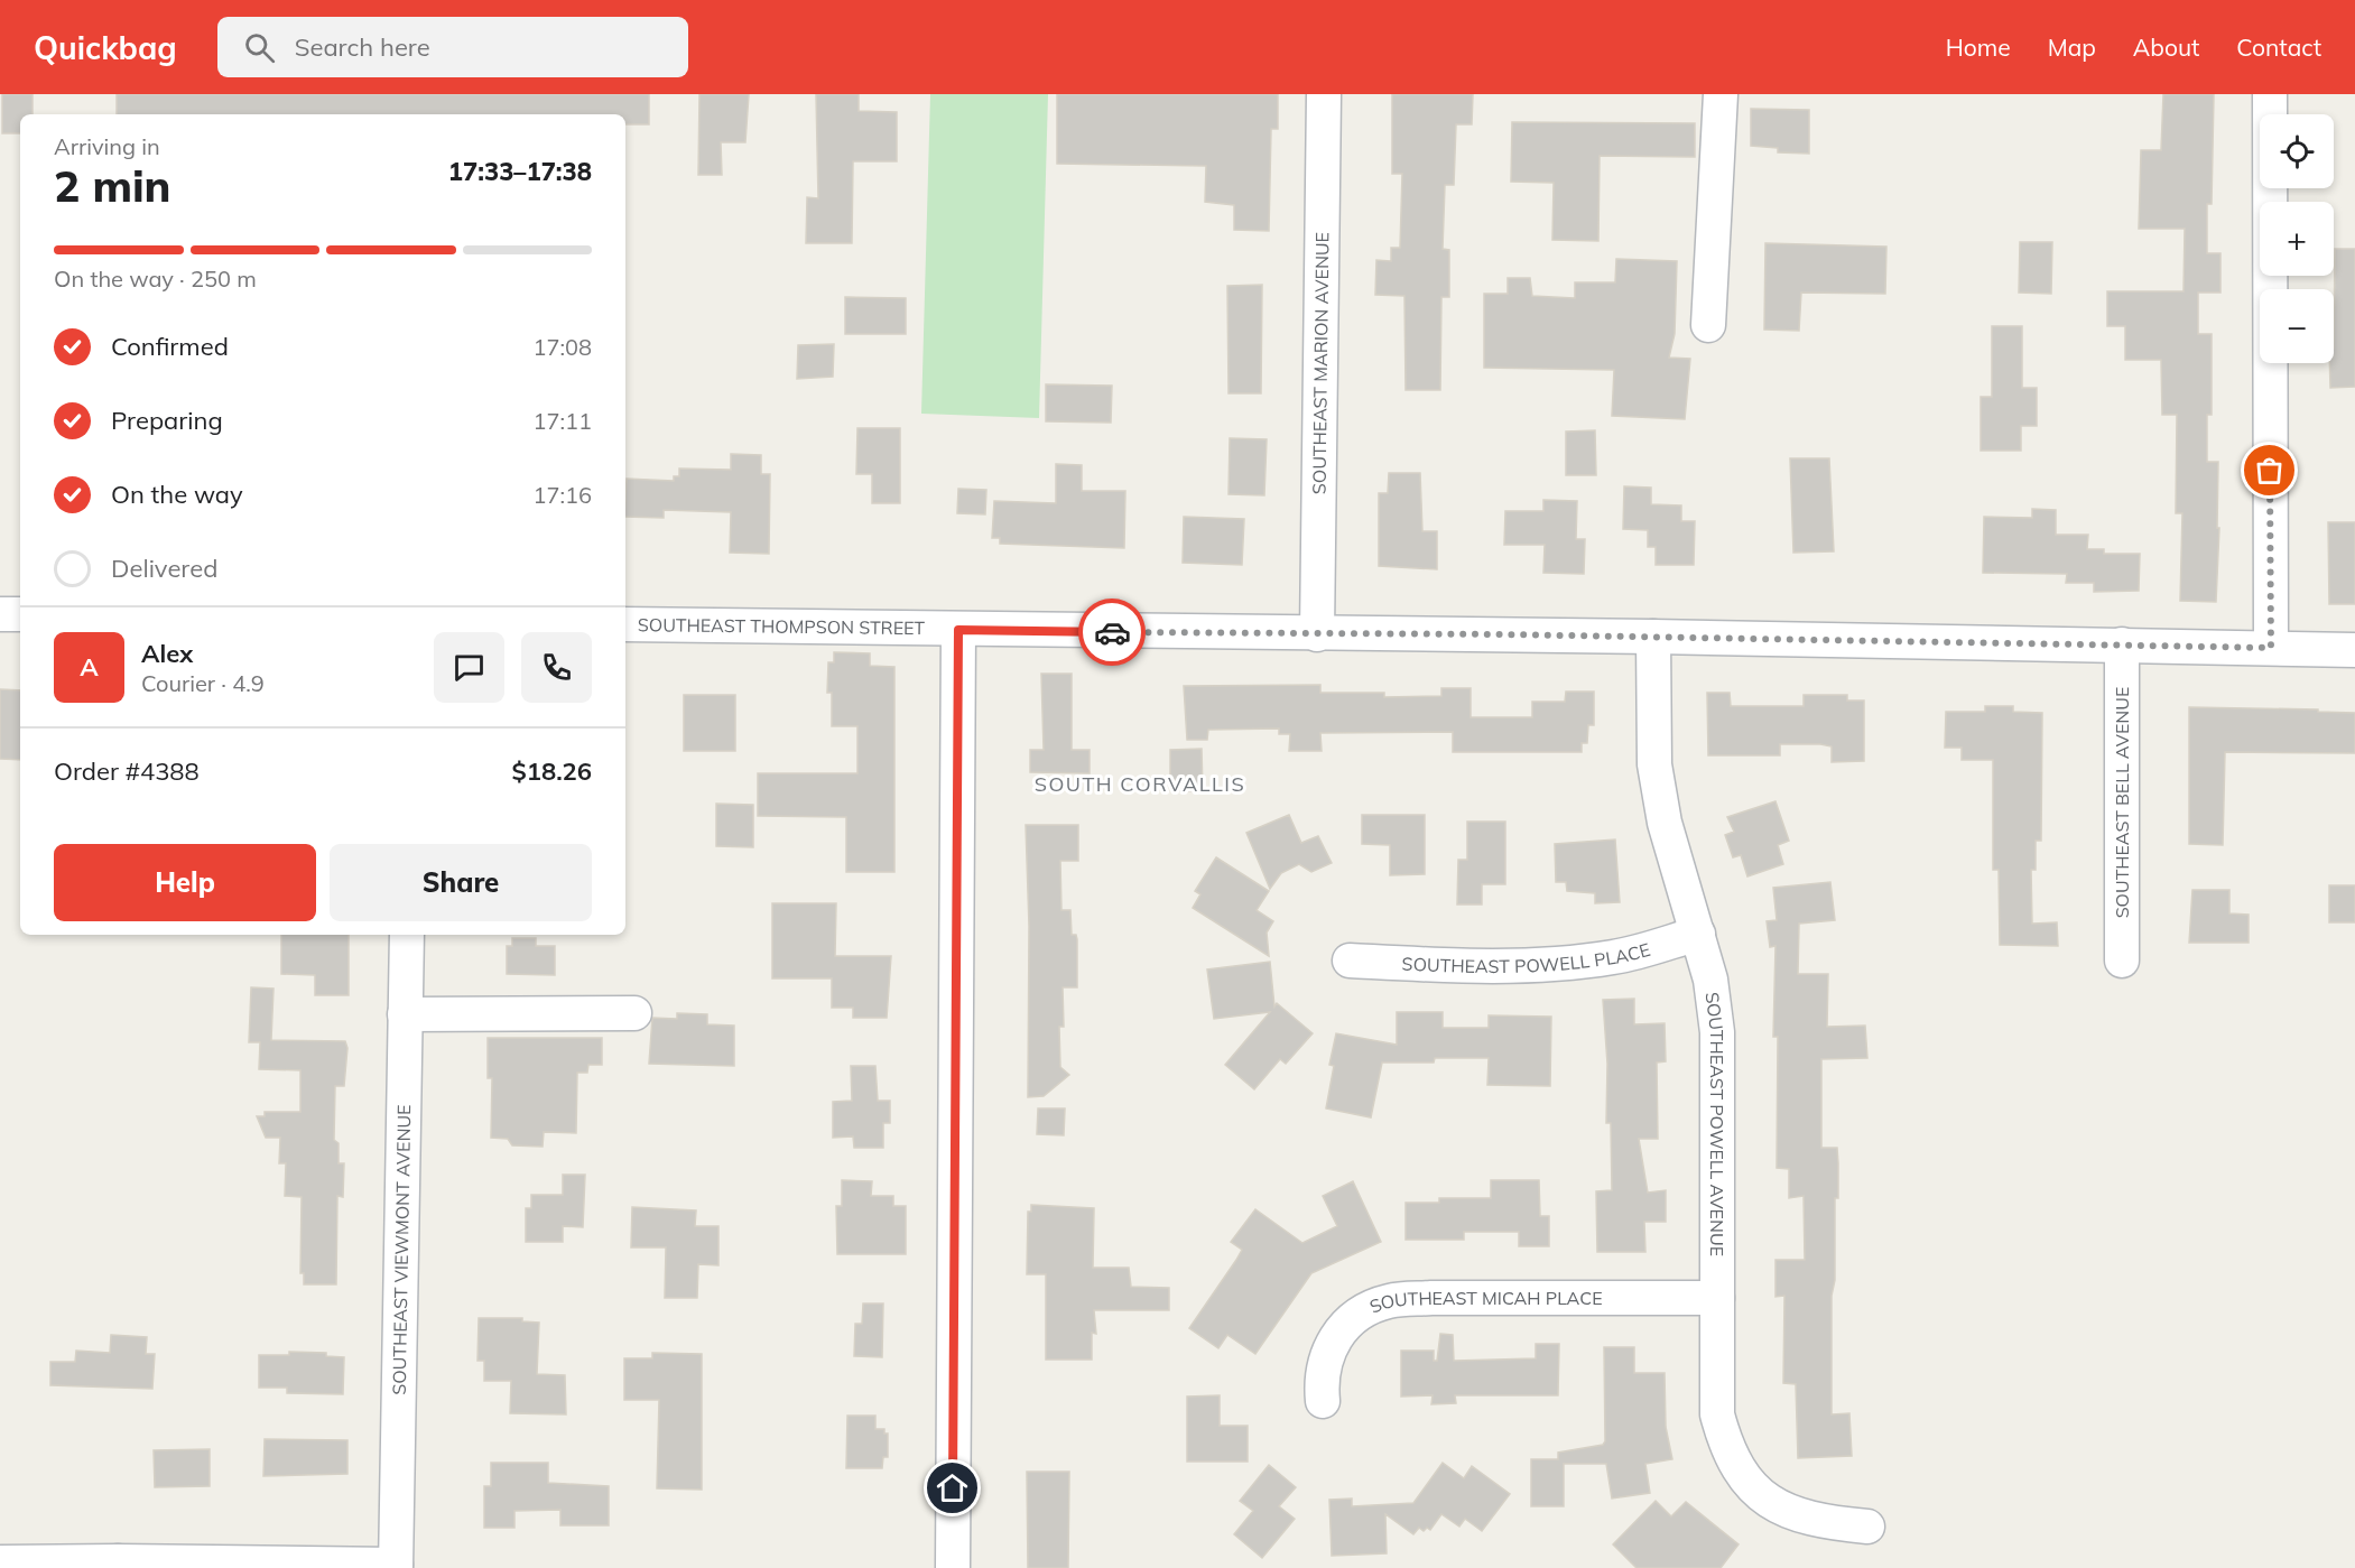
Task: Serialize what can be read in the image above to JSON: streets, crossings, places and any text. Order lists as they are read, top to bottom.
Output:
{
  "streets": {
    "street": [
      "SOUTHEAST MARION AVENUE",
      "SOUTHEAST THOMPSON STREET",
      "SOUTHEAST BELL AVENUE",
      "SOUTHEAST POWELL PLACE",
      "SOUTHEAST POWELL AVENUE",
      "SOUTHEAST VIEWMONT AVENUE",
      "SOUTHEAST MICAH PLACE"
    ]
  },
  "crossings": [
    ["SOUTHEAST MARION AVENUE", "SOUTHEAST THOMPSON STREET"],
    ["SOUTHEAST THOMPSON STREET", "SOUTHEAST BELL AVENUE"],
    ["SOUTHEAST THOMPSON STREET", "SOUTHEAST POWELL AVENUE"],
    ["SOUTHEAST POWELL PLACE", "SOUTHEAST POWELL AVENUE"],
    ["SOUTHEAST POWELL AVENUE", "SOUTHEAST MICAH PLACE"]
  ],
  "districts": ["SOUTH CORVALLIS"],
  "page": {
    "header": "Quickbag",
    "search": "Search here",
    "nav": [
      "Home",
      "Map",
      "About",
      "Contact"
    ],
    "map_buttons": ["+", "−"],
    "heading": ["2 min", "Arriving in", "17:33–17:38"],
    "panel": [
      "Alex",
      "Courier · 4.9",
      "Order #4388",
      "$18.26"
    ],
    "bar": "On the way · 250 m",
    "list": [
      ["Confirmed", "17:08"],
      ["Preparing", "17:11"],
      ["On the way", "17:16"],
      "Delivered"
    ],
    "round": "A",
    "buttons": ["Help", "Share"]
  }
}
